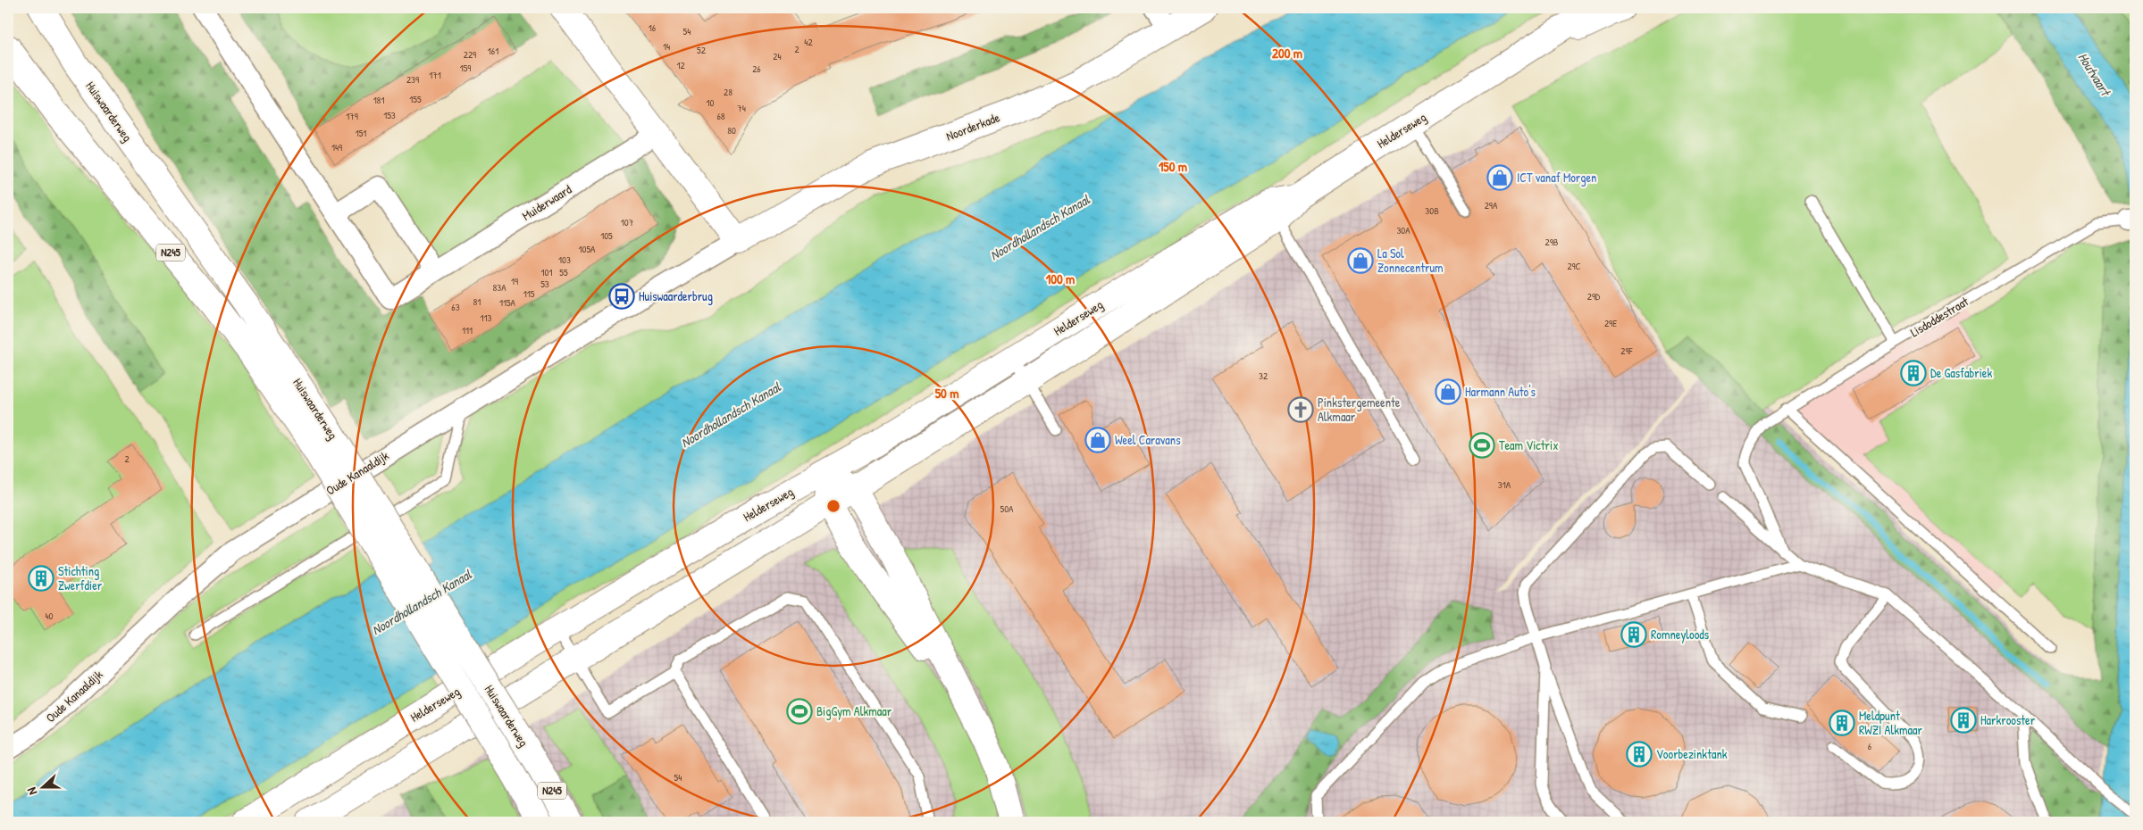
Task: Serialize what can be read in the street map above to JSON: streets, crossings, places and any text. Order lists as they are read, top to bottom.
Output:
{
  "streets": {
    "main road": [
      "Huiswaarderweg",
      "Noorderkade",
      "Helderseweg",
      "N245"
    ],
    "street": ["Muiderwaard", "Oude Kanaaldijk"],
    "lane": ["Lisdoddestraat"]
  },
  "crossings": [
    ["Noorderkade", "Oude Kanaaldijk"]
  ],
  "water": ["Houtvaart", "Noordhollandsch Kanaal"],
  "places": {
    "shop": [
      "ICT vanaf Morgen",
      "La Sol Zonnecentrum",
      "Harmann Auto's",
      "Weel Caravans"
    ],
    "bus stop": ["Huiswaarderbrug"],
    "building": [
      "De Gasfabriek",
      "Stichting Zwerfdier",
      "Romneyloods",
      "Harkrooster",
      "Meldpunt RWZI Alkmaar",
      "Voorbezinktank"
    ],
    "church": ["Pinkstergemeente Alkmaar"],
    "sports": ["Team Victrix", "BigGym Alkmaar"]
  },
  "house_numbers": [
    "16",
    "54",
    "42",
    "14",
    "2",
    "52",
    "161",
    "229",
    "24",
    "12",
    "159",
    "26",
    "171",
    "239",
    "28",
    "155",
    "181",
    "10",
    "74",
    "153",
    "179",
    "68",
    "80",
    "151",
    "149",
    "29A",
    "30B",
    "107",
    "30A",
    "105",
    "29B",
    "105A",
    "103",
    "29C",
    "101",
    "55",
    "19",
    "53",
    "83A",
    "115",
    "29D",
    "81",
    "115A",
    "63",
    "113",
    "29E",
    "111",
    "29F",
    "32",
    "2",
    "31A",
    "50A",
    "40",
    "6",
    "54"
  ],
  "north": "left",
  "rings": [
    "200 m",
    "150 m",
    "100 m",
    "50 m"
  ]
}
